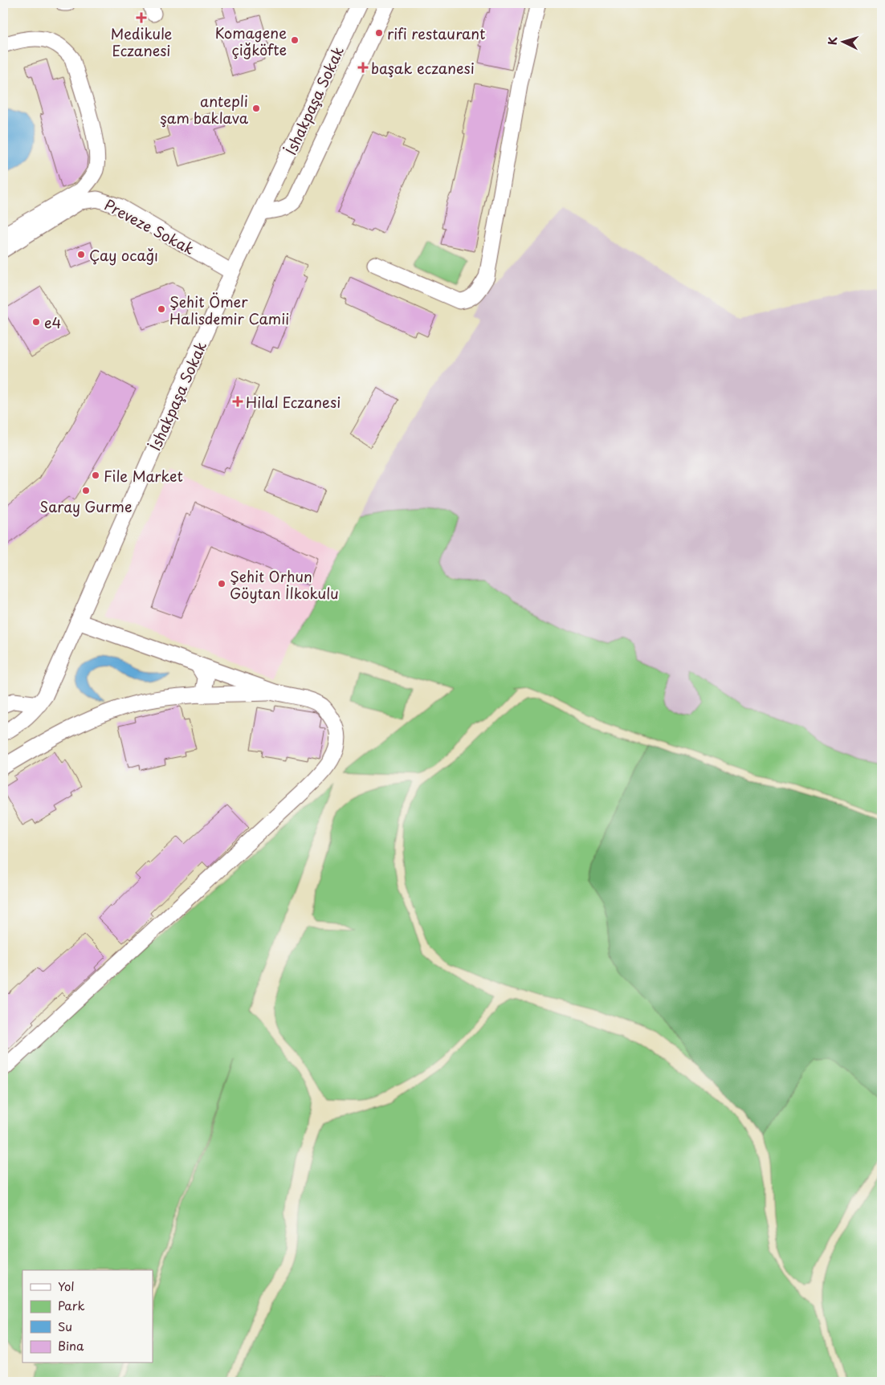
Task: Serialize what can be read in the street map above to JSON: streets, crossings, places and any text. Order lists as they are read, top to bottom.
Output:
{
  "streets": {
    "street": ["İshakpaşa Sokak", "Preveze Sokak"]
  },
  "crossings": [
    ["İshakpaşa Sokak", "Preveze Sokak"]
  ],
  "places": {
    "health": ["Medikule Eczanesi", "başak eczanesi", "Hilal Eczanesi"],
    "other": [
      "rifi restaurant",
      "Komagene çiğköfte",
      "antepli şam baklava",
      "Çay ocağı",
      "Şehit Ömer Halisdemir Camii",
      "e4",
      "File Market",
      "Saray Gurme",
      "Şehit Orhun Göytan İlkokulu"
    ]
  },
  "legend": [
    "Yol",
    "Park",
    "Su",
    "Bina"
  ],
  "north": "left"
}
